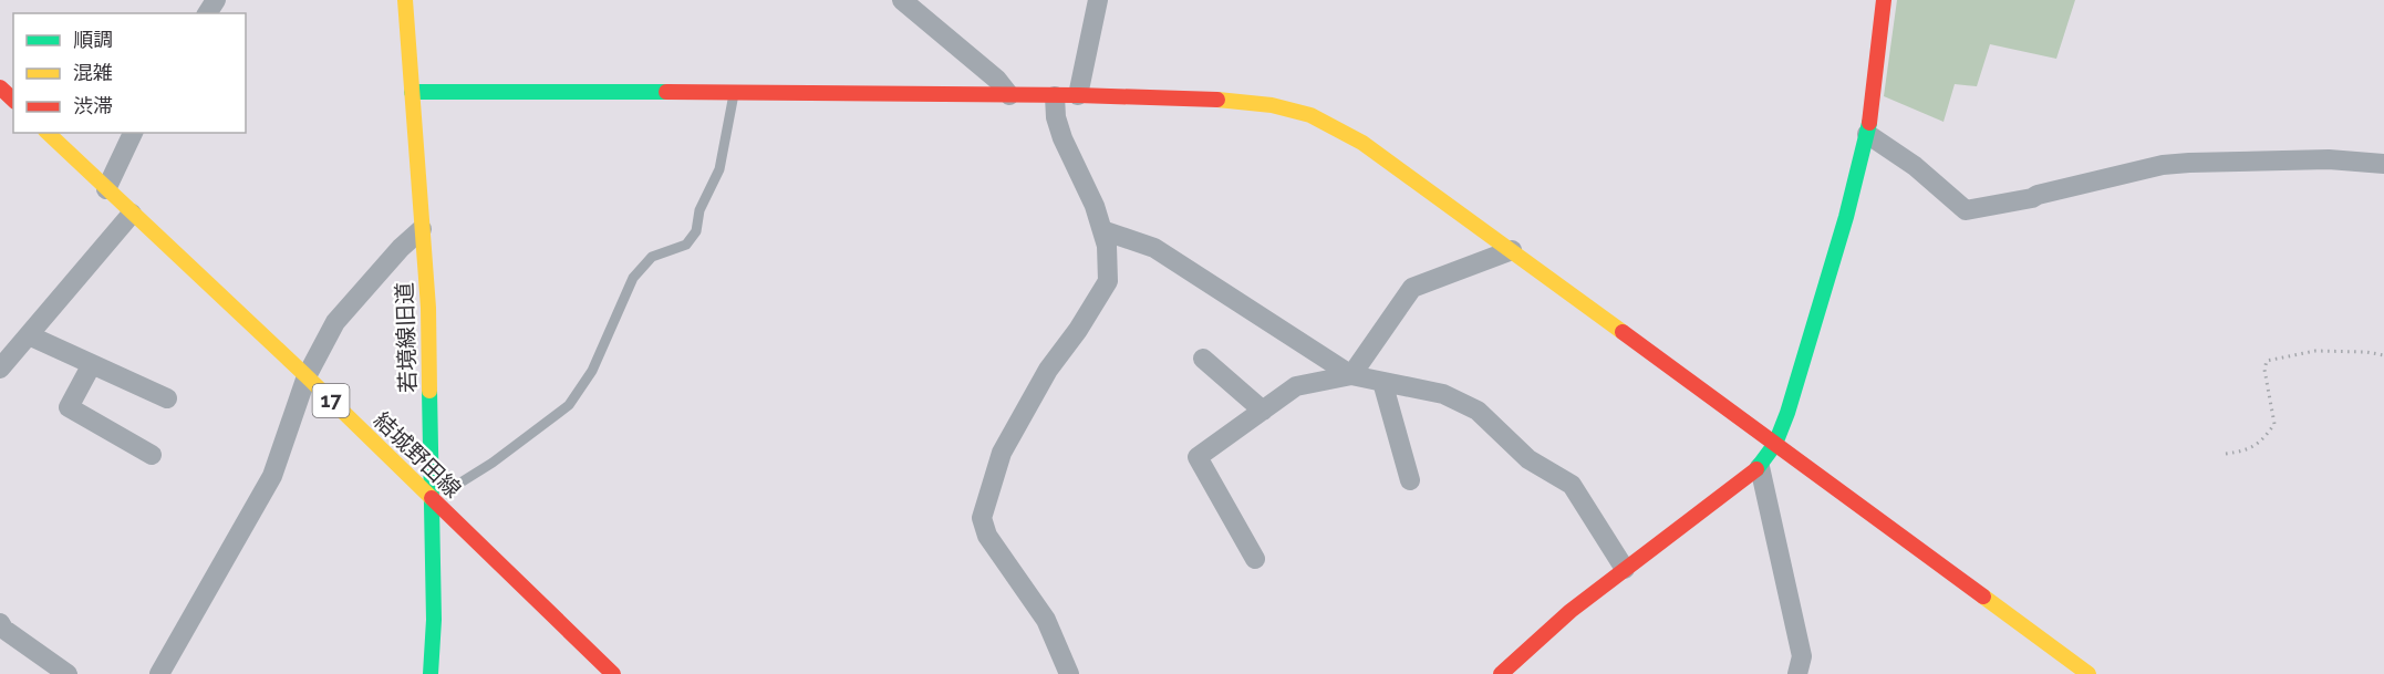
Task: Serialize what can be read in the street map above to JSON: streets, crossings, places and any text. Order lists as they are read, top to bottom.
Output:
{
  "streets": {
    "street": ["若境線旧道", "17", "結城野田線"]
  },
  "crossings": [
    ["若境線旧道", "結城野田線"]
  ],
  "legend": ["順調", "混雑", "渋滞"]
}
